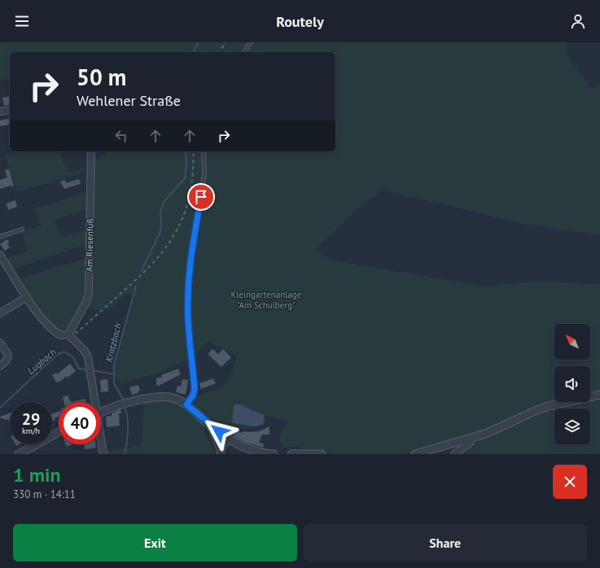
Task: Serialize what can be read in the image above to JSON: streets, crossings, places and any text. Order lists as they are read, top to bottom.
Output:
{
  "streets": {
    "street": ["Am Riesenfuß"]
  },
  "water": ["Kratzbach", "Lugbach"],
  "parks": ["Kleingartenanlage \"Am Schulberg\""],
  "north": "top left",
  "page": {
    "header": "Routely",
    "turn": ["50 m", "Wehlener Straße"],
    "speed": "29 km/h",
    "limit": "40",
    "heading": ["1 min", "330 m · 14:11"],
    "buttons": ["Exit", "Share"]
  }
}
